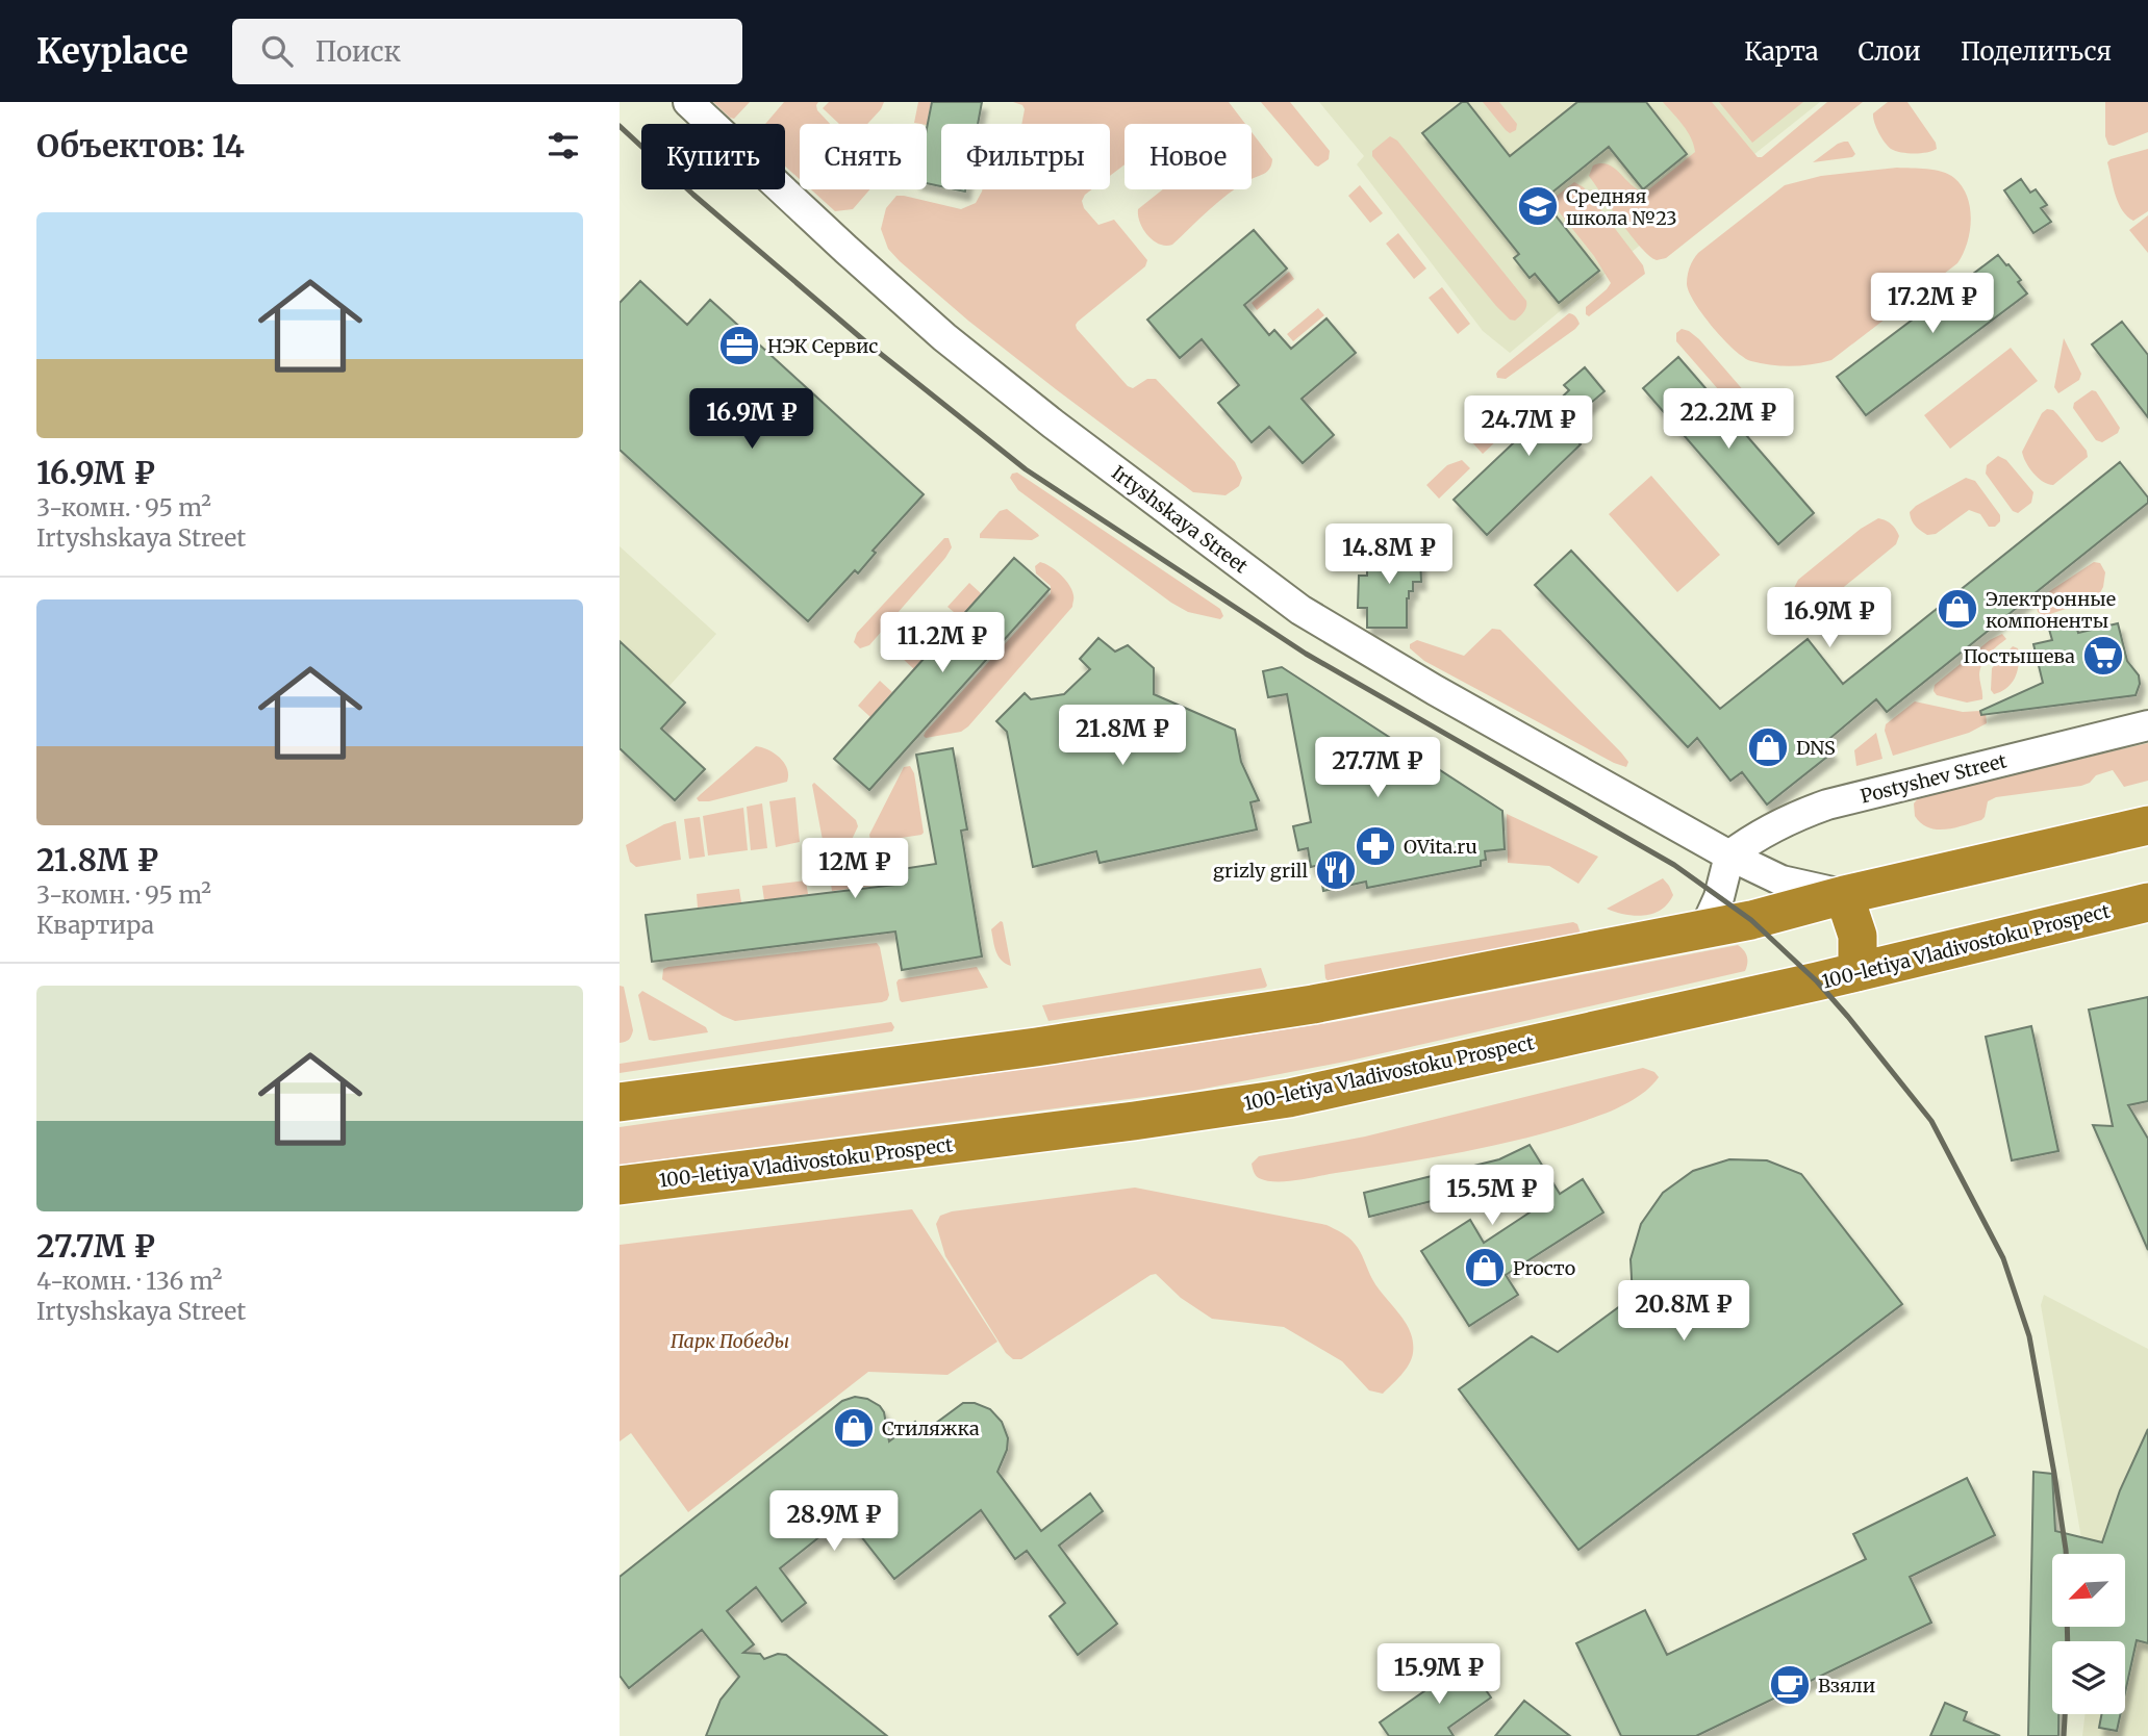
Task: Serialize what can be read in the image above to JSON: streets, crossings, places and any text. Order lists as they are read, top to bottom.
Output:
{
  "streets": {
    "highway": ["100-letiya Vladivostoku Prospect"],
    "main road": ["Irtyshskaya Street", "Postyshev Street"]
  },
  "crossings": [
    ["Irtyshskaya Street", "Postyshev Street"]
  ],
  "parks": ["Парк Победы"],
  "places": {
    "school or university": ["Средняя школа №23"],
    "office": ["НЭК Сервис"],
    "shop": [
      "Электронные компоненты",
      "DNS",
      "Proсто",
      "Стиляжка"
    ],
    "supermarket": ["Постышева"],
    "pharmacy": ["OVita.ru"],
    "restaurant": ["grizly grill"],
    "cafe": ["Взяли"]
  },
  "north": "bottom left",
  "page": {
    "header": "Keyplace",
    "search": "Поиск",
    "nav": ["Карта", "Слои", "Поделиться"],
    "heading": "Объектов: 14",
    "chip": [
      "Купить",
      "Снять",
      "Фильтры",
      "Новое"
    ],
    "list": [
      {
        "name": "16.9M ₽",
        "note": "3-комн. · 95 m² · Irtyshskaya Street"
      },
      {
        "name": "21.8M ₽",
        "note": "3-комн. · 95 m² · Квартира"
      },
      {
        "name": "27.7M ₽",
        "note": "4-комн. · 136 m² · Irtyshskaya Street"
      }
    ],
    "price": [
      "17.2M ₽",
      "16.9M ₽",
      "22.2M ₽",
      "24.7M ₽",
      "14.8M ₽",
      "16.9M ₽",
      "11.2M ₽",
      "21.8M ₽",
      "27.7M ₽",
      "12M ₽",
      "15.5M ₽",
      "20.8M ₽",
      "28.9M ₽",
      "15.9M ₽"
    ]
  }
}
